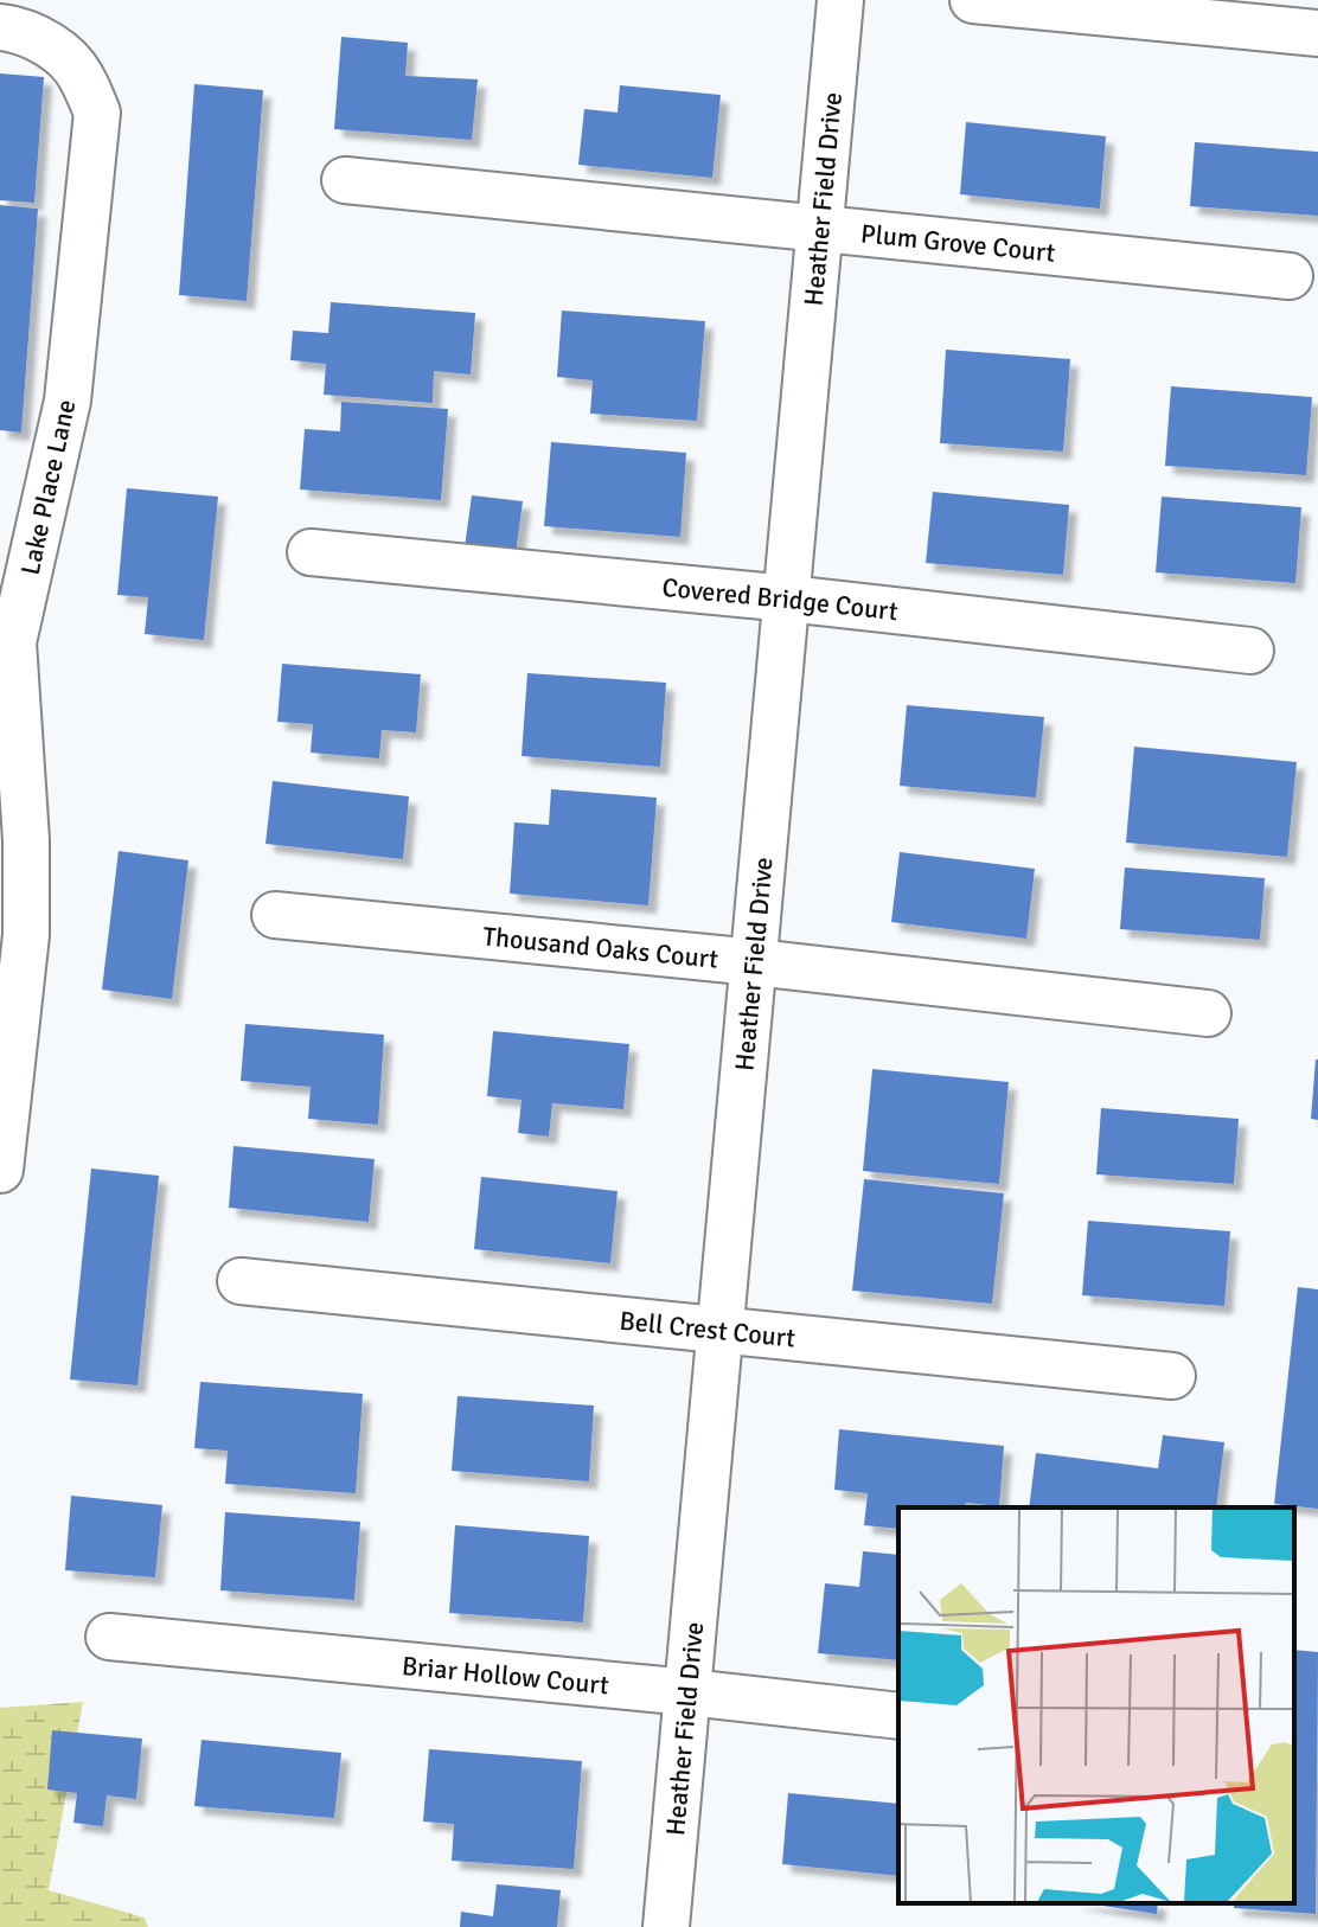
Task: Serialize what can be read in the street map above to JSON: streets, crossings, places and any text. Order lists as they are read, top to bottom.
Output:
{
  "streets": {
    "street": [
      "Heather Field Drive",
      "Plum Grove Court",
      "Lake Place Lane",
      "Covered Bridge Court",
      "Thousand Oaks Court",
      "Bell Crest Court",
      "Briar Hollow Court"
    ]
  },
  "crossings": [
    ["Heather Field Drive", "Plum Grove Court"],
    ["Heather Field Drive", "Covered Bridge Court"],
    ["Heather Field Drive", "Thousand Oaks Court"],
    ["Heather Field Drive", "Bell Crest Court"],
    ["Heather Field Drive", "Briar Hollow Court"]
  ]
}
